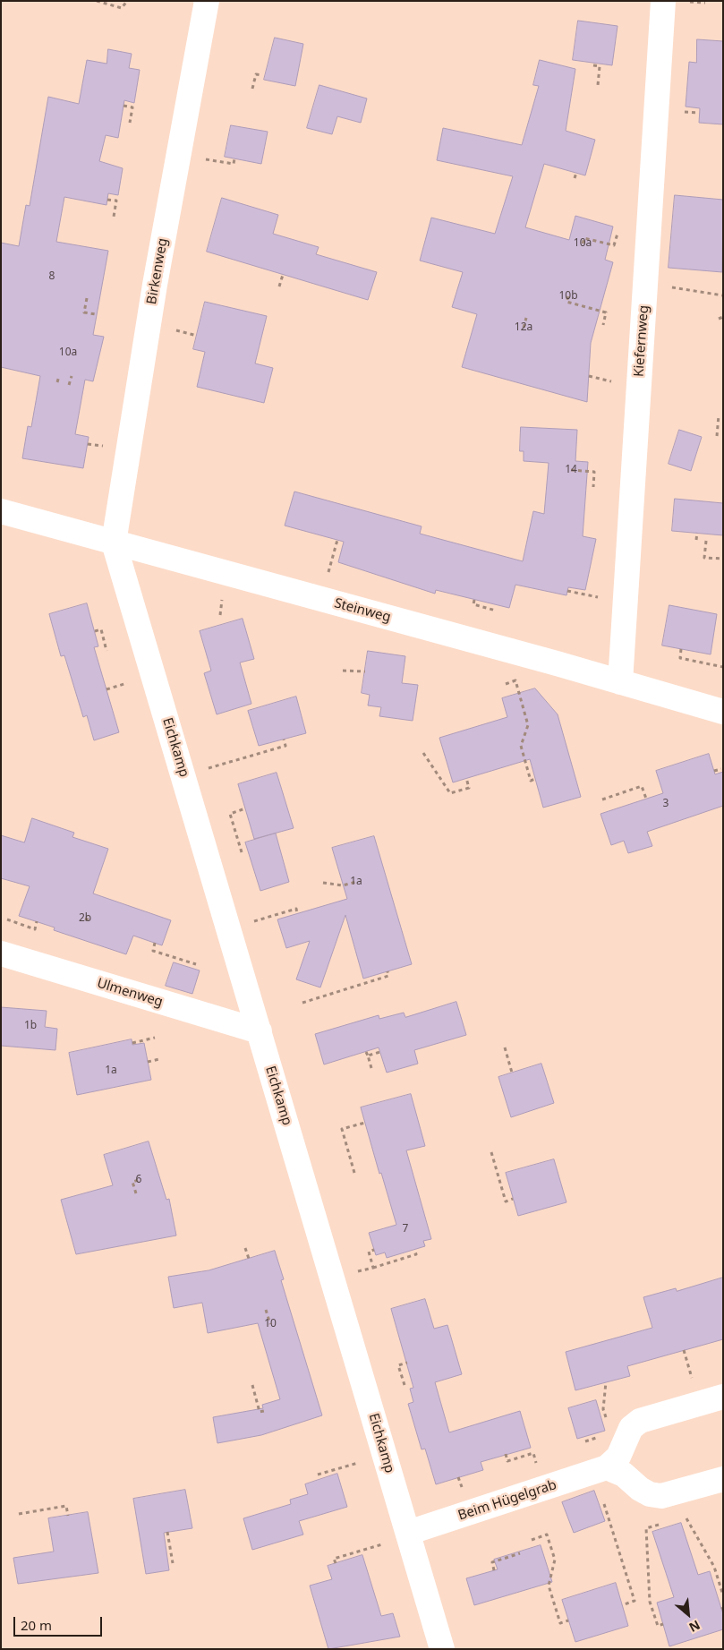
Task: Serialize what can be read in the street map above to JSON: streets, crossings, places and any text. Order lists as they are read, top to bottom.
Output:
{
  "streets": {
    "street": [
      "Birkenweg",
      "Kiefernweg",
      "Steinweg",
      "Eichkamp",
      "Ulmenweg",
      "Beim Hügelgrab"
    ]
  },
  "crossings": [
    ["Birkenweg", "Steinweg"],
    ["Birkenweg", "Eichkamp"],
    ["Kiefernweg", "Steinweg"],
    ["Steinweg", "Eichkamp"],
    ["Eichkamp", "Ulmenweg"],
    ["Eichkamp", "Beim Hügelgrab"]
  ],
  "house_numbers": [
    "10a",
    "8",
    "10b",
    "12a",
    "10a",
    "14",
    "3",
    "1a",
    "2b",
    "1b",
    "1a",
    "6",
    "7",
    "10"
  ],
  "scale_bar": "20 m",
  "north": "bottom right"
}
